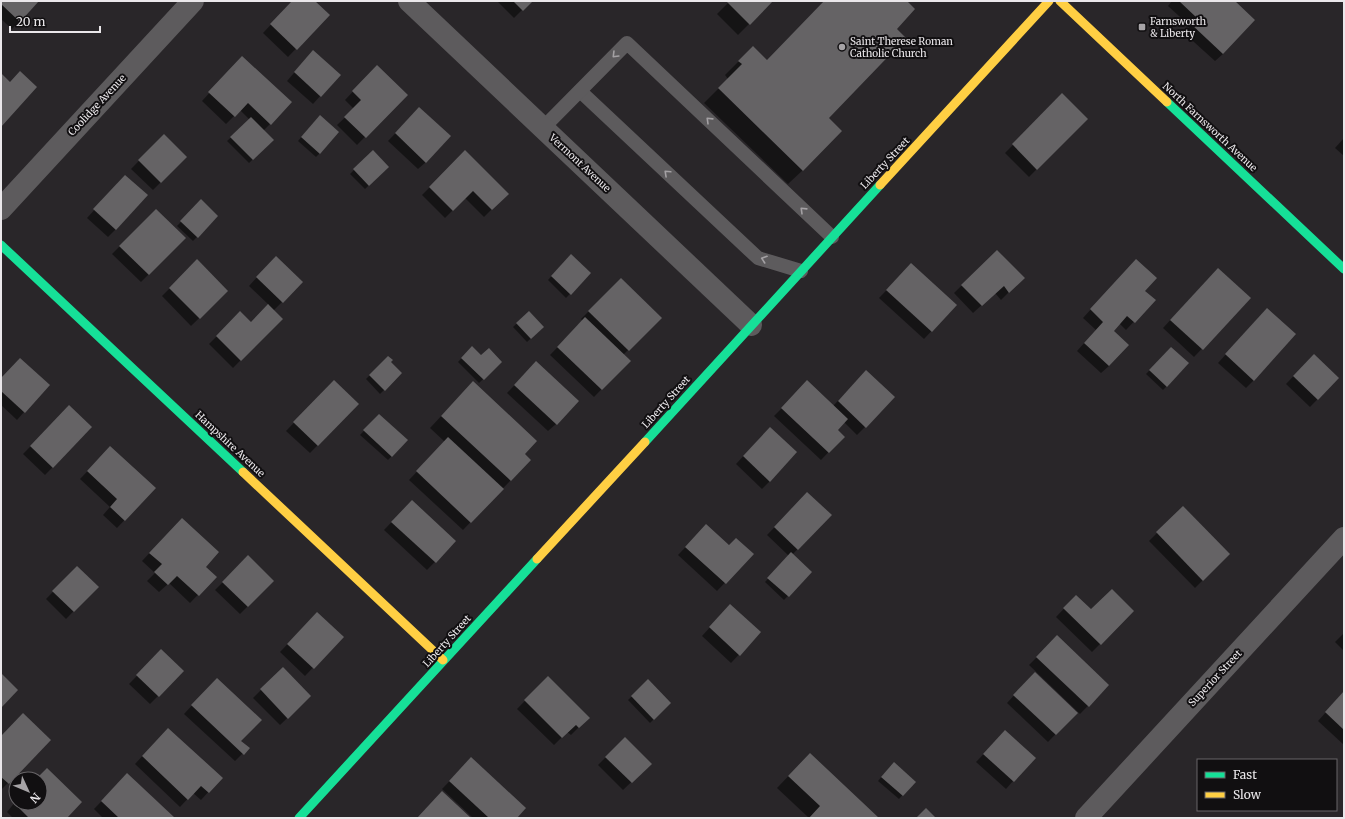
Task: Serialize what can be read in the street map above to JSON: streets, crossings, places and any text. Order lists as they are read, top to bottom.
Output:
{
  "streets": {
    "street": [
      "Coolidge Avenue",
      "North Farnsworth Avenue",
      "Vermont Avenue",
      "Liberty Street",
      "Hampshire Avenue",
      "Superior Street"
    ]
  },
  "crossings": [
    ["Vermont Avenue", "Liberty Street"],
    ["Liberty Street", "Hampshire Avenue"]
  ],
  "places": {
    "transit": ["Farnsworth & Liberty"],
    "other": ["Saint Therese Roman Catholic Church"]
  },
  "legend": ["Fast", "Slow"],
  "scale_bar": "20 m",
  "north": "bottom right"
}
